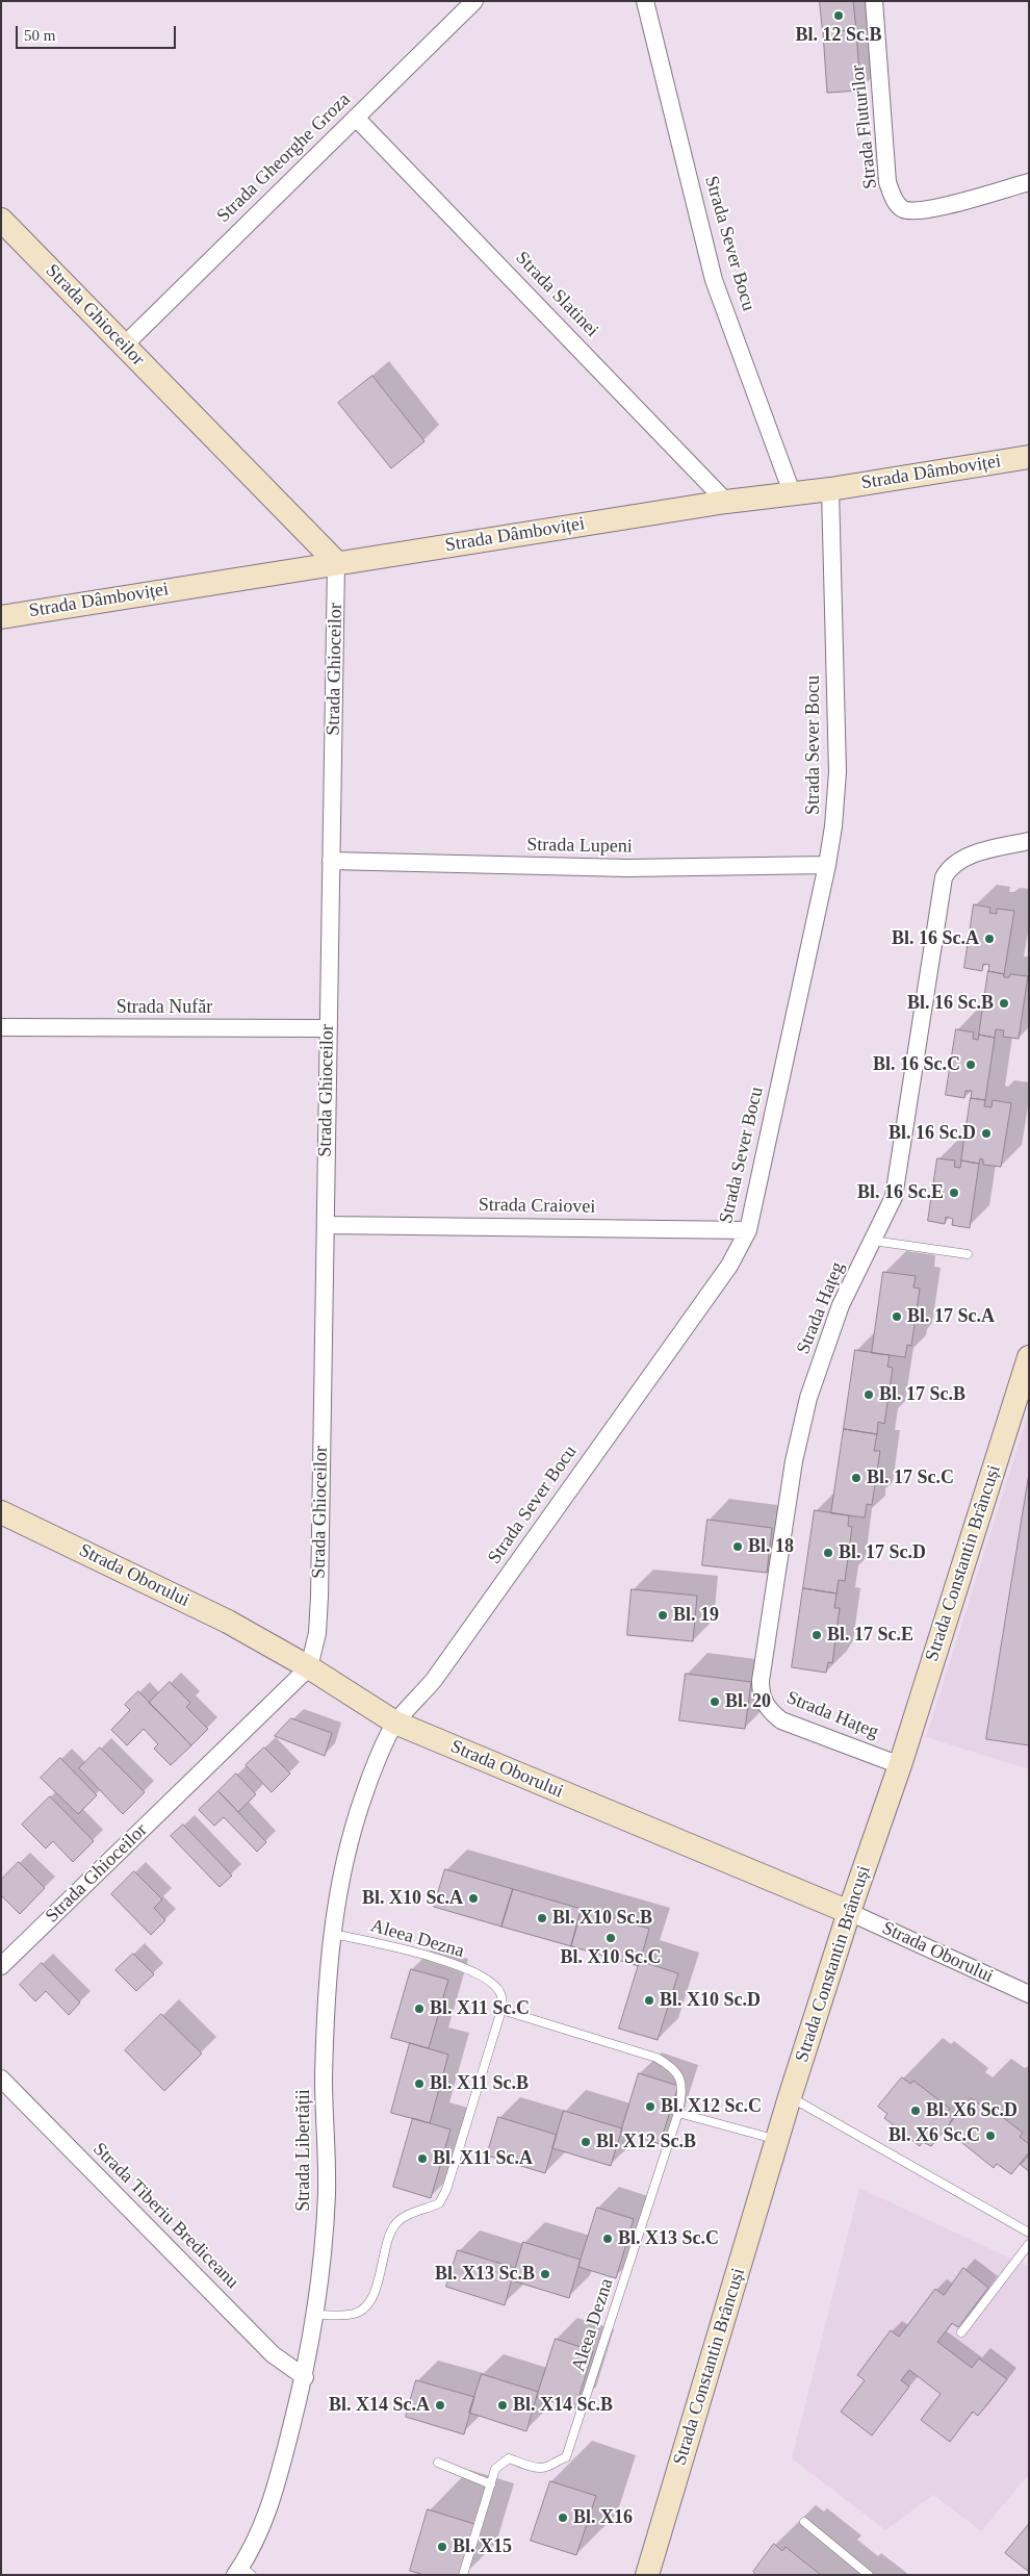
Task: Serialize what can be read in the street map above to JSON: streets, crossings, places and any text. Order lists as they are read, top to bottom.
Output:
{
  "streets": {
    "street": [
      "Strada Fluturilor",
      "Strada Gheorghe Groza",
      "Strada Sever Bocu",
      "Strada Slatinei",
      "Strada Ghioceilor",
      "Strada Dâmboviței",
      "Strada Lupeni",
      "Strada Nufăr",
      "Strada Craiovei",
      "Strada Hațeg",
      "Strada Constantin Brâncuși",
      "Strada Oborului",
      "Strada Libertății",
      "Strada Tiberiu Brediceanu"
    ],
    "lane": ["Aleea Dezna"]
  },
  "crossings": [
    ["Strada Gheorghe Groza", "Strada Slatinei"],
    ["Strada Gheorghe Groza", "Strada Ghioceilor"],
    ["Strada Sever Bocu", "Strada Dâmboviței"],
    ["Strada Sever Bocu", "Strada Lupeni"],
    ["Strada Sever Bocu", "Strada Craiovei"],
    ["Strada Sever Bocu", "Strada Oborului"],
    ["Strada Sever Bocu", "Strada Libertății"],
    ["Strada Slatinei", "Strada Dâmboviței"],
    ["Strada Ghioceilor", "Strada Dâmboviței"],
    ["Strada Ghioceilor", "Strada Lupeni"],
    ["Strada Ghioceilor", "Strada Nufăr"],
    ["Strada Ghioceilor", "Strada Craiovei"],
    ["Strada Ghioceilor", "Strada Oborului"],
    ["Strada Hațeg", "Strada Constantin Brâncuși"],
    ["Strada Constantin Brâncuși", "Strada Oborului"],
    ["Strada Oborului", "Strada Libertății"],
    ["Aleea Dezna", "Strada Libertății"],
    ["Strada Libertății", "Strada Tiberiu Brediceanu"]
  ],
  "places": [
    "Bl. 12 Sc.B",
    "Bl. 16 Sc.A",
    "Bl. 16 Sc.B",
    "Bl. 16 Sc.C",
    "Bl. 16 Sc.D",
    "Bl. 16 Sc.E",
    "Bl. 17 Sc.A",
    "Bl. 17 Sc.B",
    "Bl. 17 Sc.C",
    "Bl. 18",
    "Bl. 17 Sc.D",
    "Bl. 19",
    "Bl. 17 Sc.E",
    "Bl. 20",
    "Bl. X10 Sc.A",
    "Bl. X10 Sc.B",
    "Bl. X10 Sc.C",
    "Bl. X10 Sc.D",
    "Bl. X11 Sc.C",
    "Bl. X11 Sc.B",
    "Bl. X12 Sc.C",
    "Bl. X6 Sc.D",
    "Bl. X6 Sc.C",
    "Bl. X12 Sc.B",
    "Bl. X11 Sc.A",
    "Bl. X13 Sc.C",
    "Bl. X13 Sc.B",
    "Bl. X14 Sc.A",
    "Bl. X14 Sc.B",
    "Bl. X16",
    "Bl. X15"
  ],
  "scale_bar": "50 m"
}
